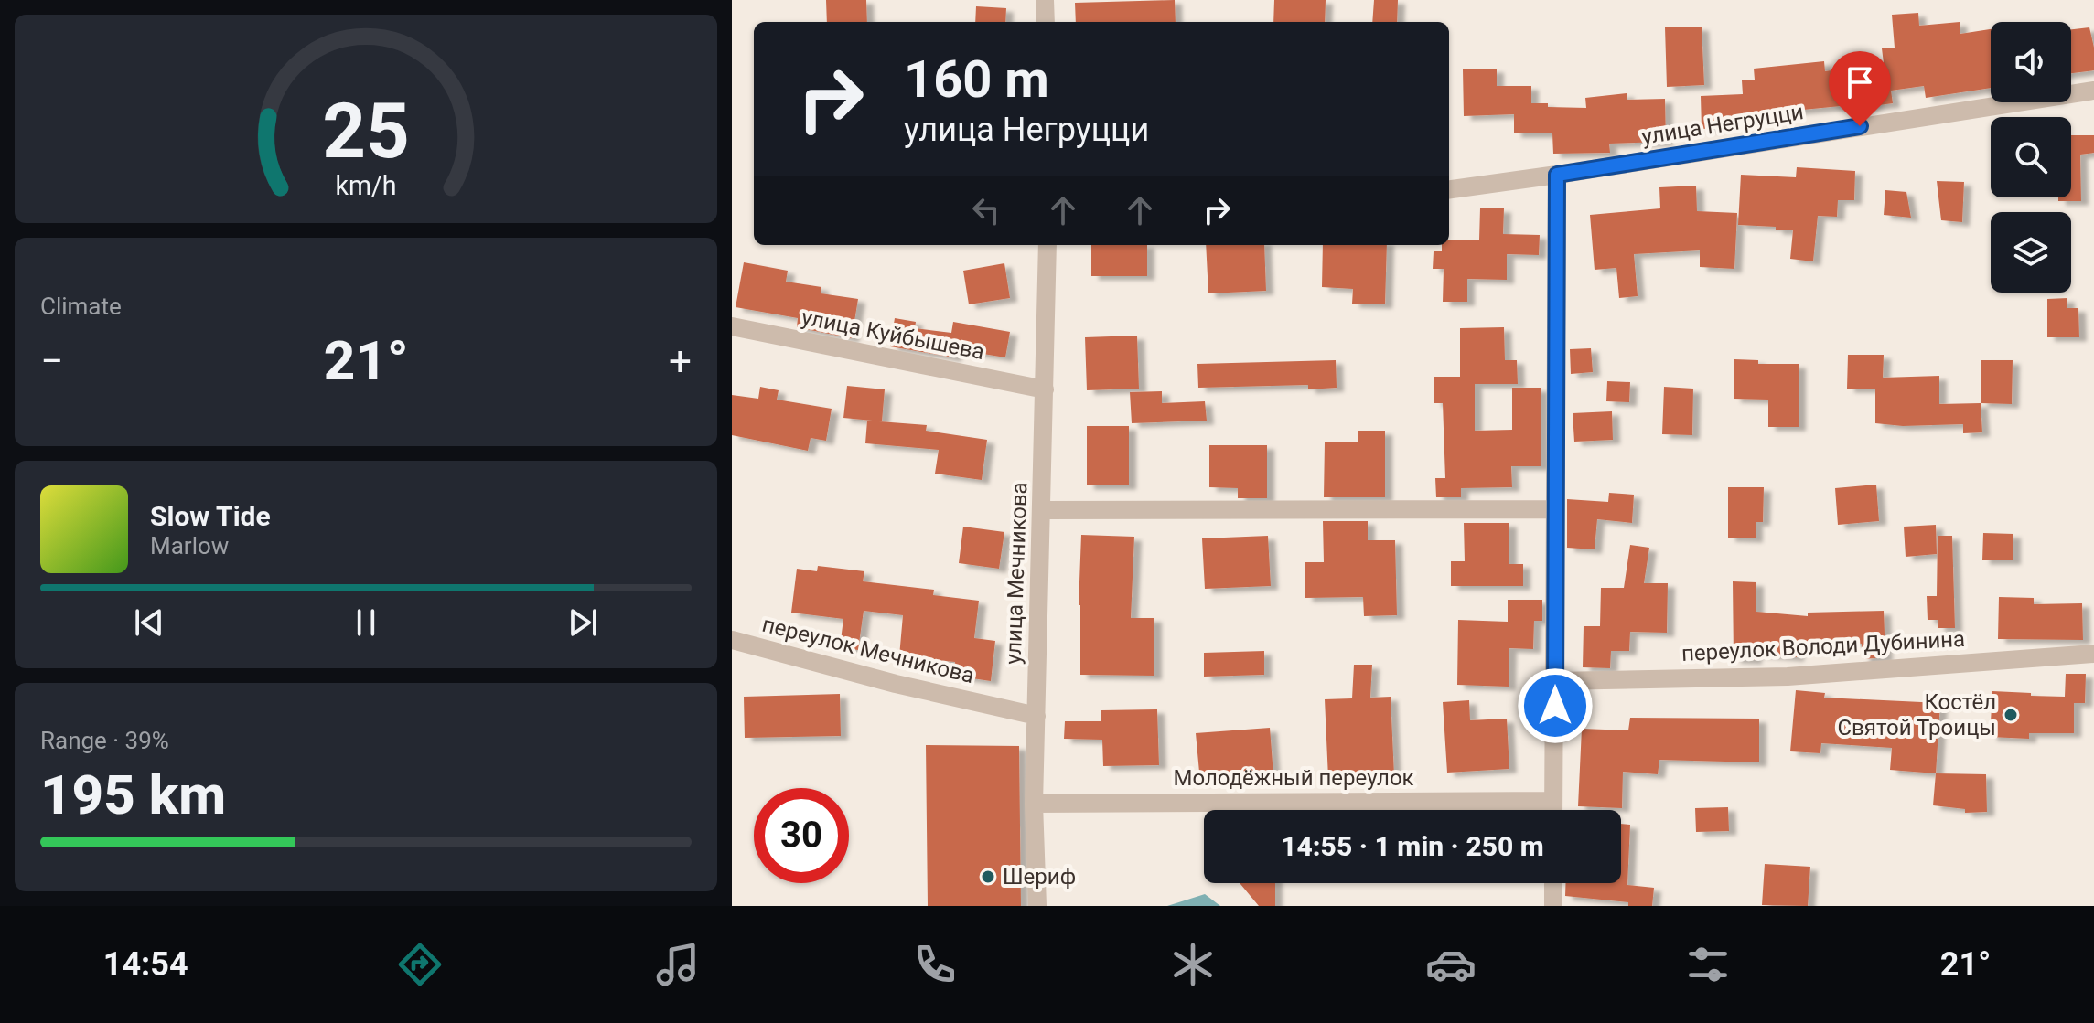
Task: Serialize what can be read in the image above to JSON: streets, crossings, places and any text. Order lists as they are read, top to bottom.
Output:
{
  "streets": {
    "street": [
      "улица Негруцци",
      "улица Куйбышева",
      "улица Мечникова",
      "переулок Володи Дубинина",
      "переулок Мечникова",
      "Молодёжный переулок"
    ]
  },
  "crossings": [
    ["улица Куйбышева", "улица Мечникова"],
    ["улица Мечникова", "переулок Мечникова"],
    ["улица Мечникова", "Молодёжный переулок"]
  ],
  "places": ["Костёл Святой Троицы", "Шериф"],
  "page": {
    "turn": ["160 m", "улица Негруцци"],
    "tile": [
      "Climate",
      ["Range · 39%", "195 km"]
    ],
    "heat": ["−", "21°", "+"],
    "song": ["Slow Tide", "Marlow"],
    "limit": "30",
    "trip": "14:55 · 1 min · 250 m",
    "tabs": ["14:54", "21°"],
    "gauge": ["25", "km/h"]
  }
}
